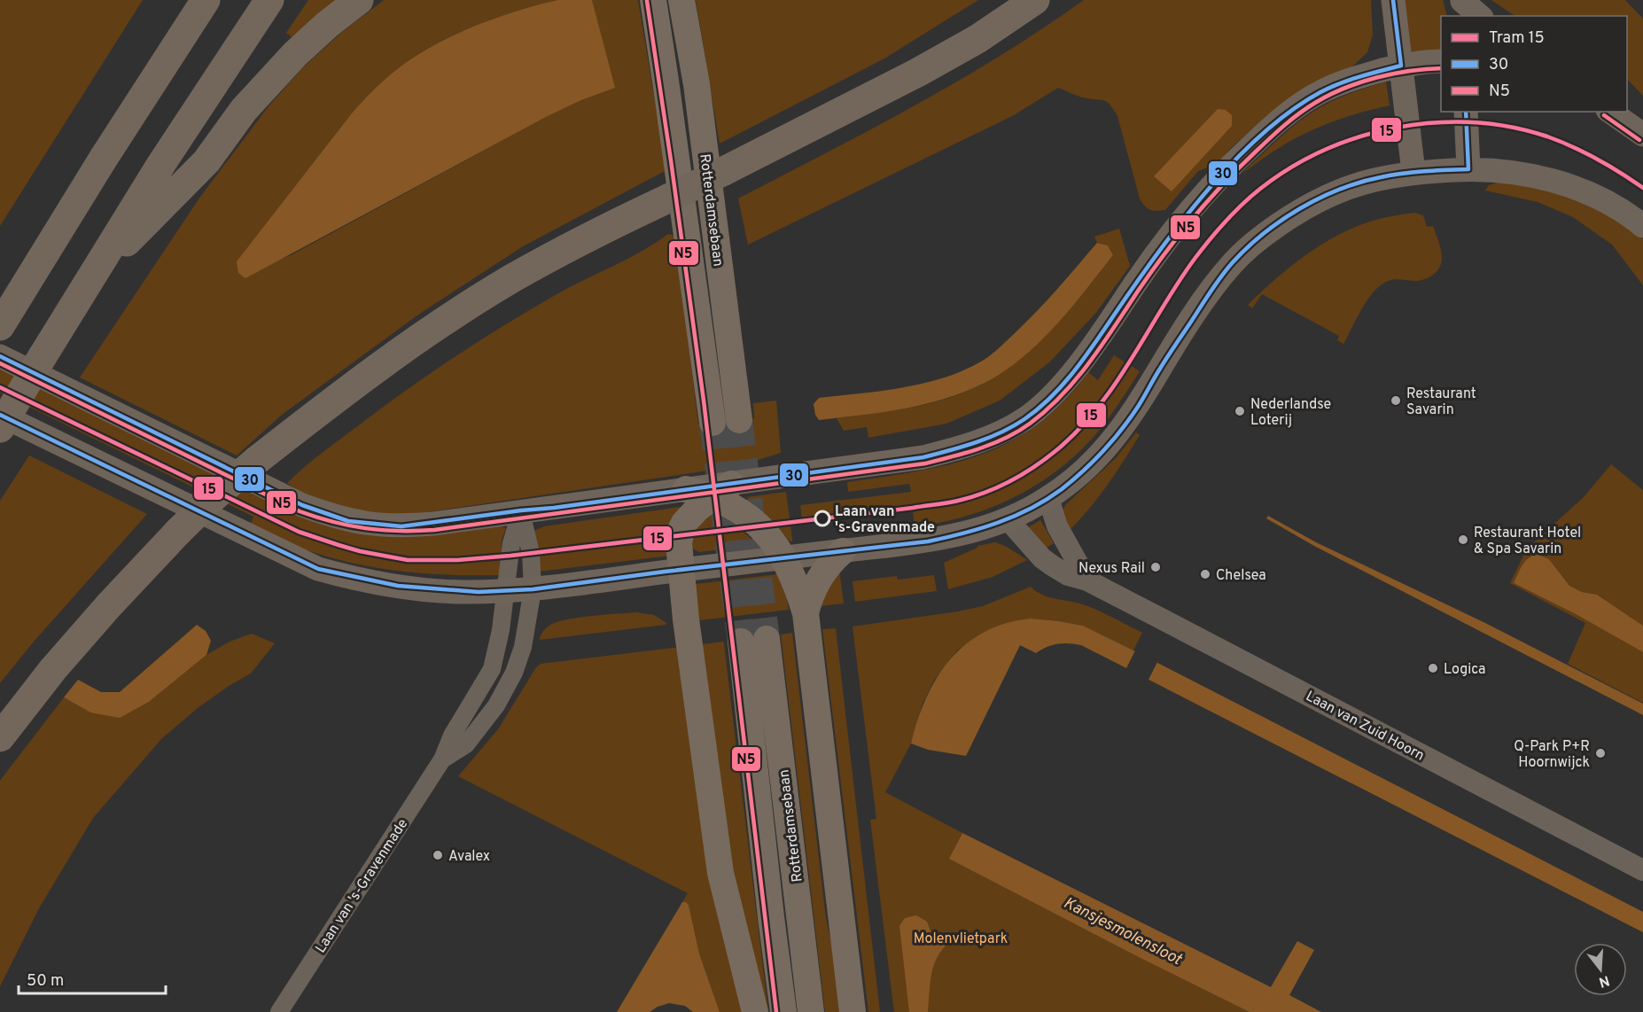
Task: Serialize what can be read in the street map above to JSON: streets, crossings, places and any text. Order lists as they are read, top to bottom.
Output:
{
  "streets": {
    "main road": ["Rotterdamsebaan"],
    "street": ["Laan van Zuid Hoorn", "Laan van 's-Gravenmade"]
  },
  "water": ["Kansjesmolensloot"],
  "parks": ["Molenvlietpark"],
  "places": [
    "Restaurant Savarin",
    "Nederlandse Loterij",
    "Laan van 's-Gravenmade",
    "Restaurant Hotel & Spa Savarin",
    "Nexus Rail",
    "Chelsea",
    "Logica",
    "Q-Park P+R Hoornwijck",
    "Avalex"
  ],
  "lines": ["transit line 30", "transit line N5", "tram line 15"],
  "legend": ["Tram 15", "30", "N5"],
  "scale_bar": "50 m",
  "north": "bottom"
}
